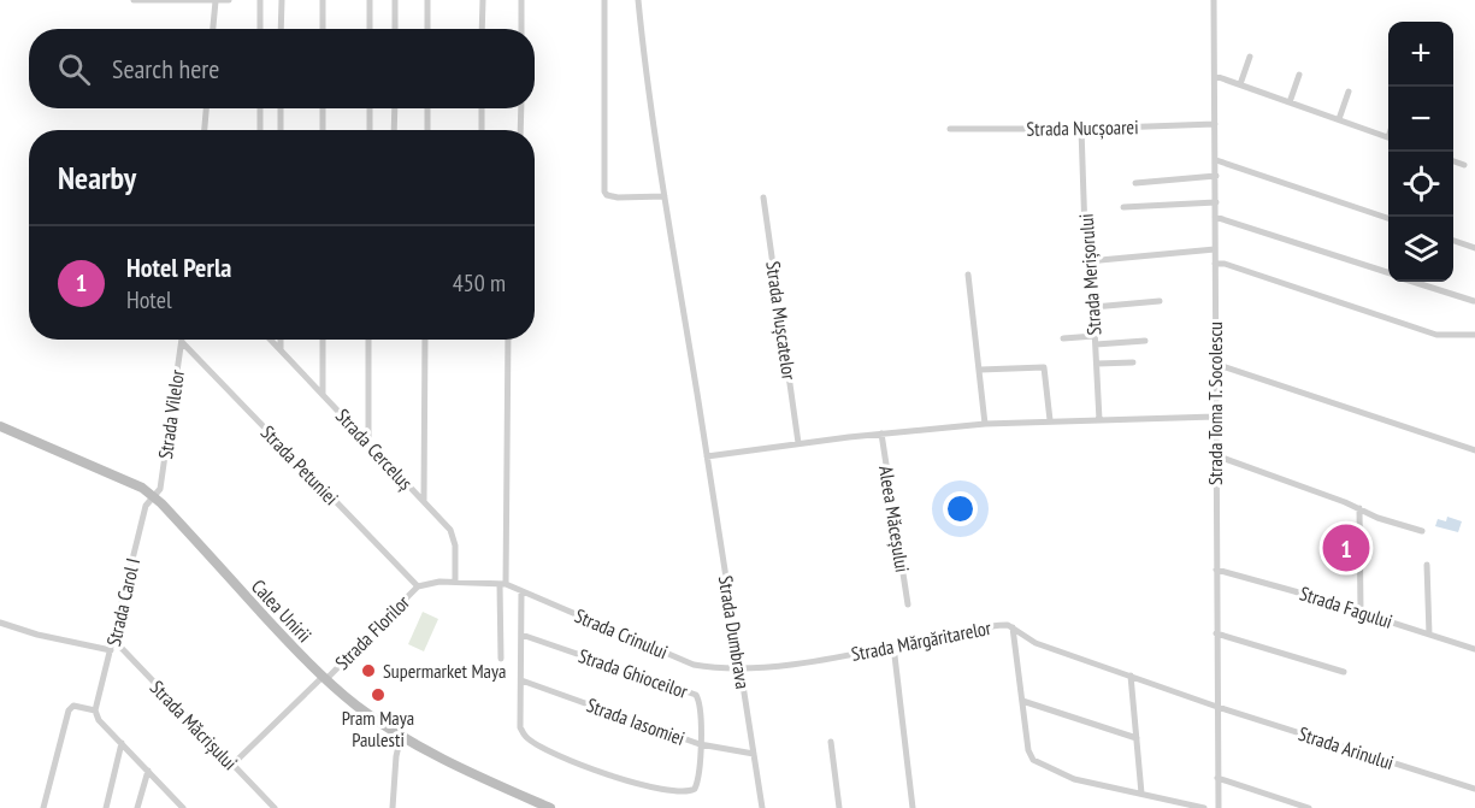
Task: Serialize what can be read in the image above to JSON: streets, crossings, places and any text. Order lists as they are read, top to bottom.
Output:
{
  "streets": {
    "main road": ["Calea Unirii"],
    "street": [
      "Strada Nucșoarei",
      "Strada Merișorului",
      "Strada Mușcatelor",
      "Strada Toma T. Socolescu",
      "Strada Vilelor",
      "Strada Cerceluș",
      "Strada Petuniei",
      "Aleea Măceșului",
      "Strada Carol I",
      "Strada Fagului",
      "Strada Florilor",
      "Strada Dumbrava",
      "Strada Crinului",
      "Strada Mărgăritarelor",
      "Strada Ghioceilor",
      "Strada Iasomiei",
      "Strada Măcrișului",
      "Strada Arinului"
    ]
  },
  "crossings": [
    ["Strada Nucșoarei", "Strada Merișorului"],
    ["Strada Nucșoarei", "Strada Toma T. Socolescu"],
    ["Strada Toma T. Socolescu", "Strada Fagului"],
    ["Strada Toma T. Socolescu", "Strada Mărgăritarelor"],
    ["Strada Toma T. Socolescu", "Strada Arinului"],
    ["Strada Vilelor", "Strada Petuniei"],
    ["Strada Vilelor", "Strada Carol I"],
    ["Strada Vilelor", "Calea Unirii"],
    ["Strada Cerceluș", "Strada Florilor"],
    ["Strada Petuniei", "Strada Florilor"],
    ["Strada Carol I", "Calea Unirii"],
    ["Strada Carol I", "Strada Măcrișului"],
    ["Calea Unirii", "Strada Florilor"],
    ["Strada Florilor", "Strada Crinului"],
    ["Strada Florilor", "Strada Măcrișului"],
    ["Strada Dumbrava", "Strada Crinului"],
    ["Strada Dumbrava", "Strada Mărgăritarelor"],
    ["Strada Dumbrava", "Strada Iasomiei"],
    ["Strada Crinului", "Strada Mărgăritarelor"],
    ["Strada Mărgăritarelor", "Strada Arinului"],
    ["Strada Ghioceilor", "Strada Iasomiei"]
  ],
  "places": ["Supermarket Maya", "Pram Maya Paulesti"],
  "page": {
    "map_buttons": ["+", "−"],
    "search": "Search here",
    "heading": "Nearby",
    "list": [
      {
        "mark": "1",
        "name": "Hotel Perla",
        "note": "Hotel",
        "value": "450 m"
      }
    ],
    "pins": "1"
  }
}
